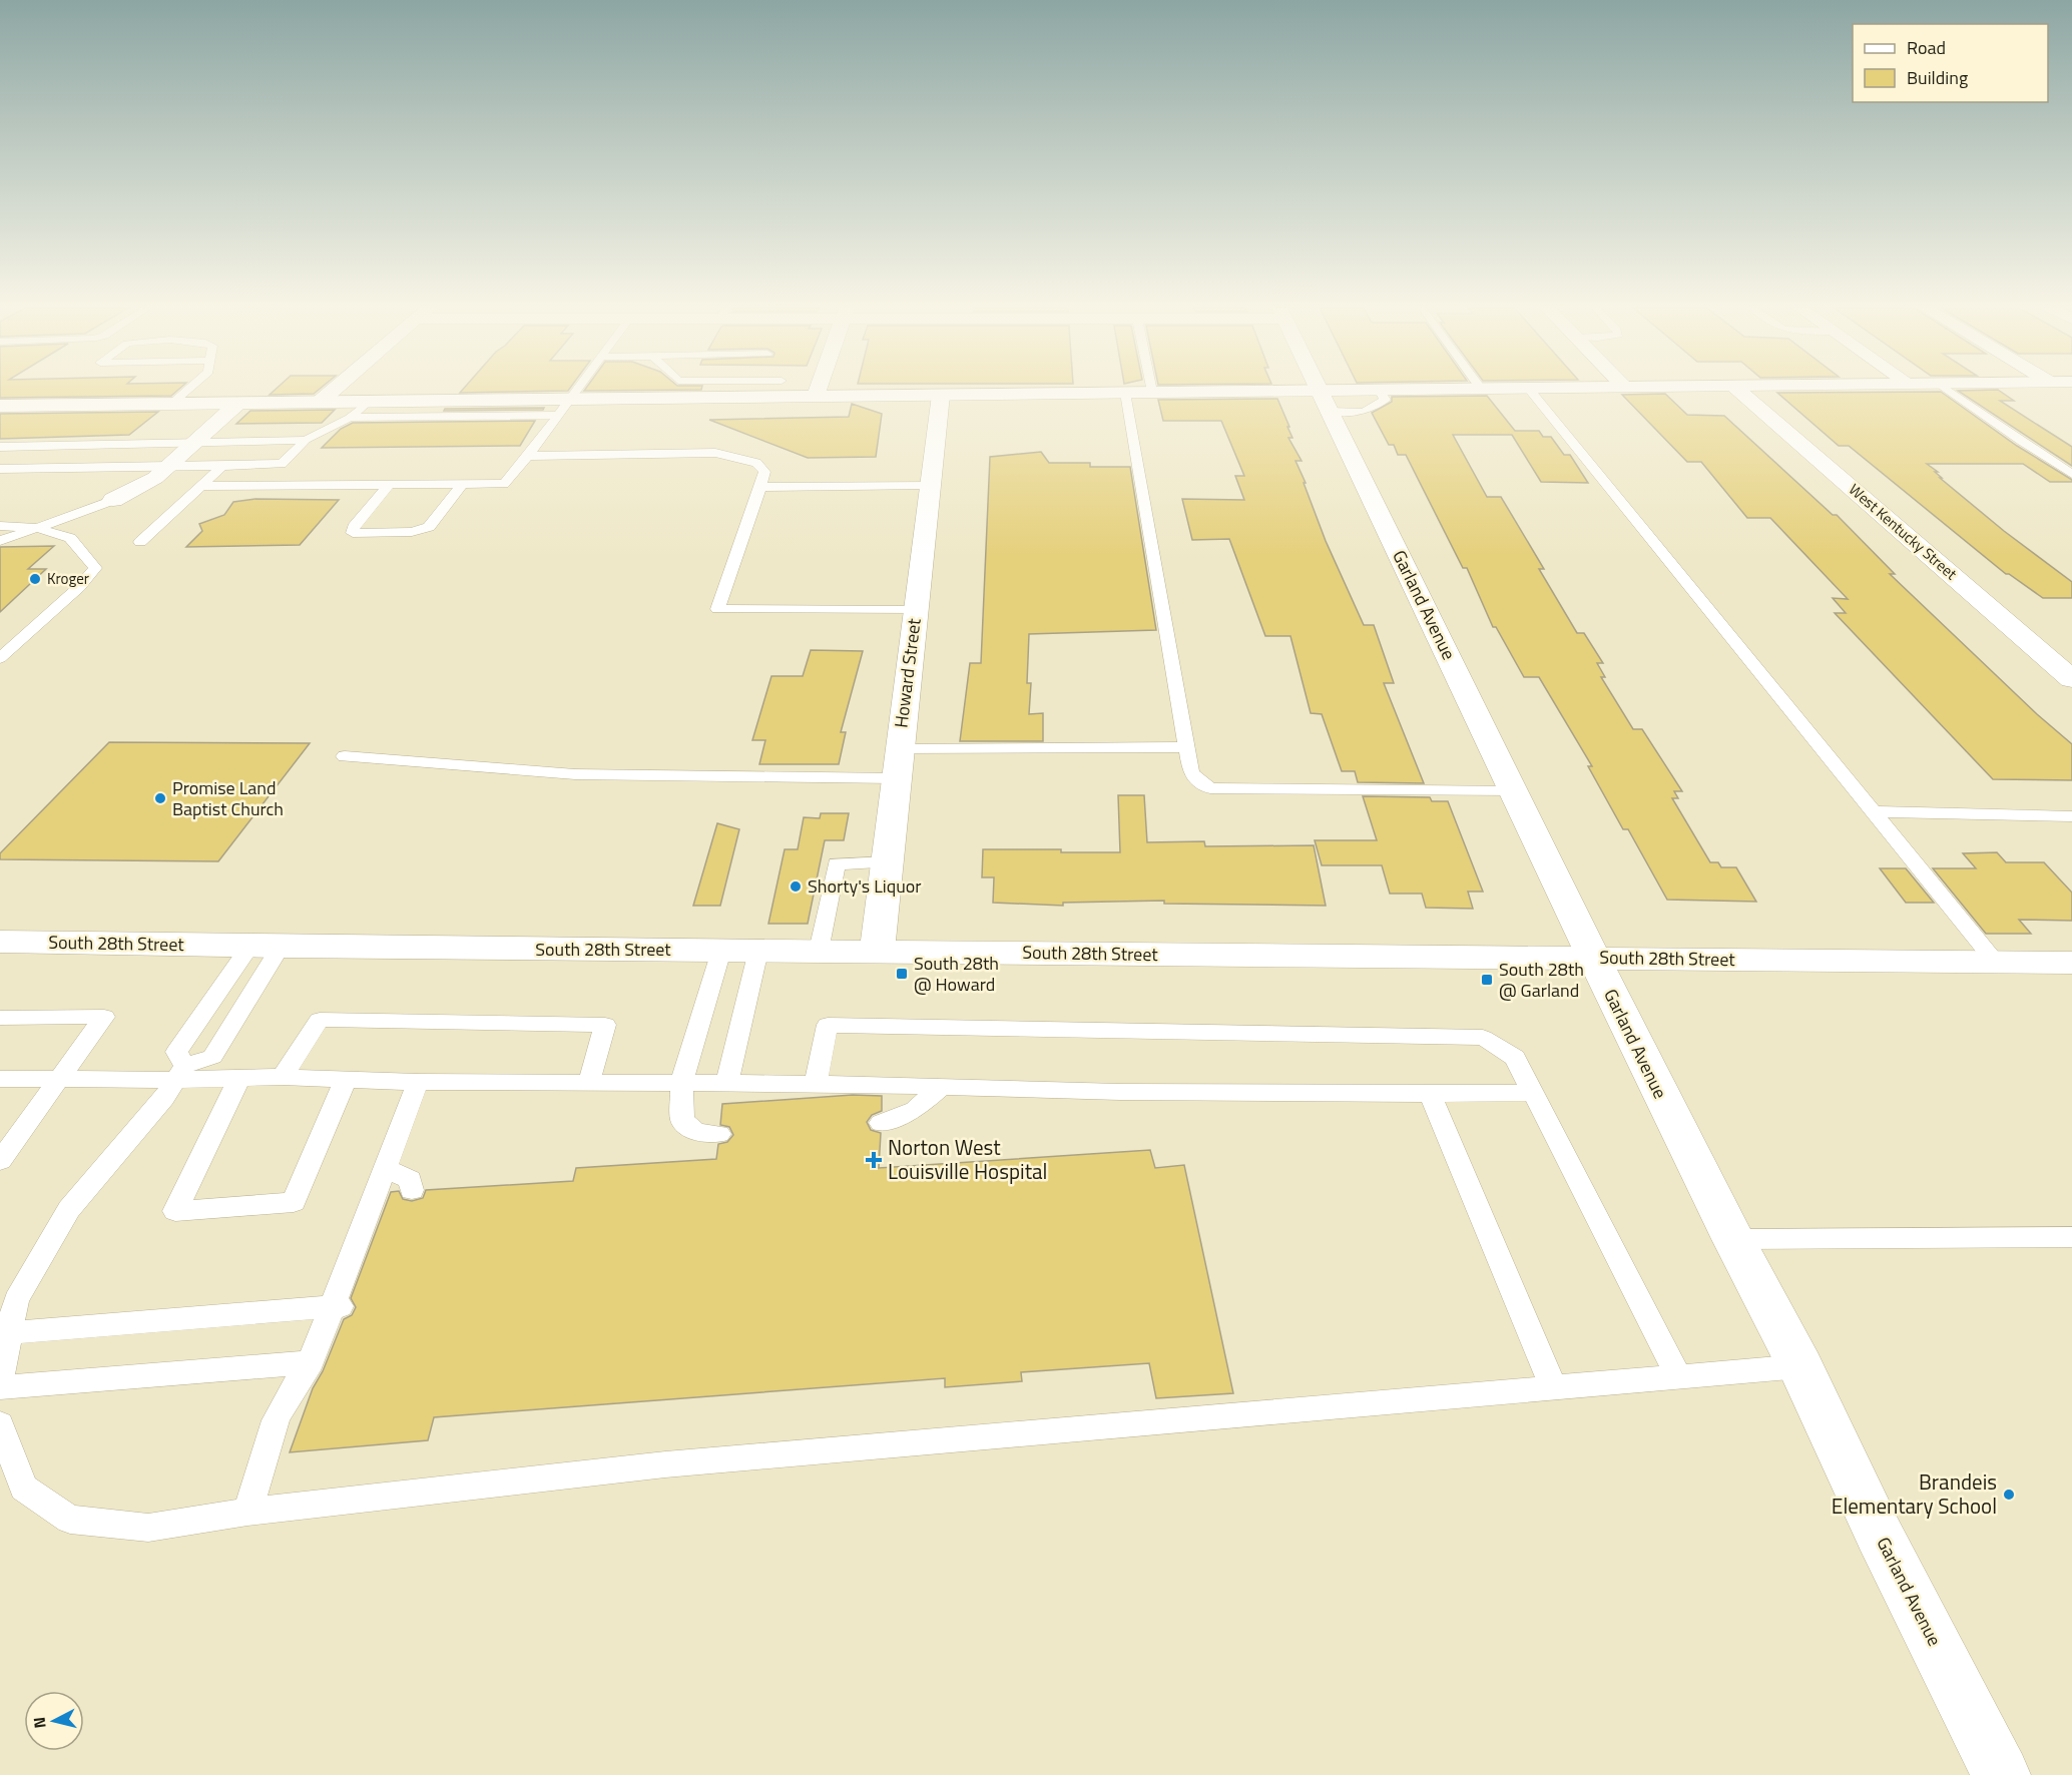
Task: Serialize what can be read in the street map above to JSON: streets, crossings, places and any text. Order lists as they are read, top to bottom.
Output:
{
  "streets": {
    "street": [
      "West Kentucky Street",
      "Garland Avenue",
      "Howard Street",
      "South 28th Street"
    ]
  },
  "crossings": [
    ["Garland Avenue", "South 28th Street"],
    ["Howard Street", "South 28th Street"]
  ],
  "places": {
    "other": [
      "Kroger",
      "Promise Land Baptist Church",
      "Shorty's Liquor",
      "Brandeis Elementary School"
    ],
    "transit": ["South 28th @ Howard", "South 28th @ Garland"],
    "health": ["Norton West Louisville Hospital"]
  },
  "legend": ["Road", "Building"],
  "north": "left"
}
